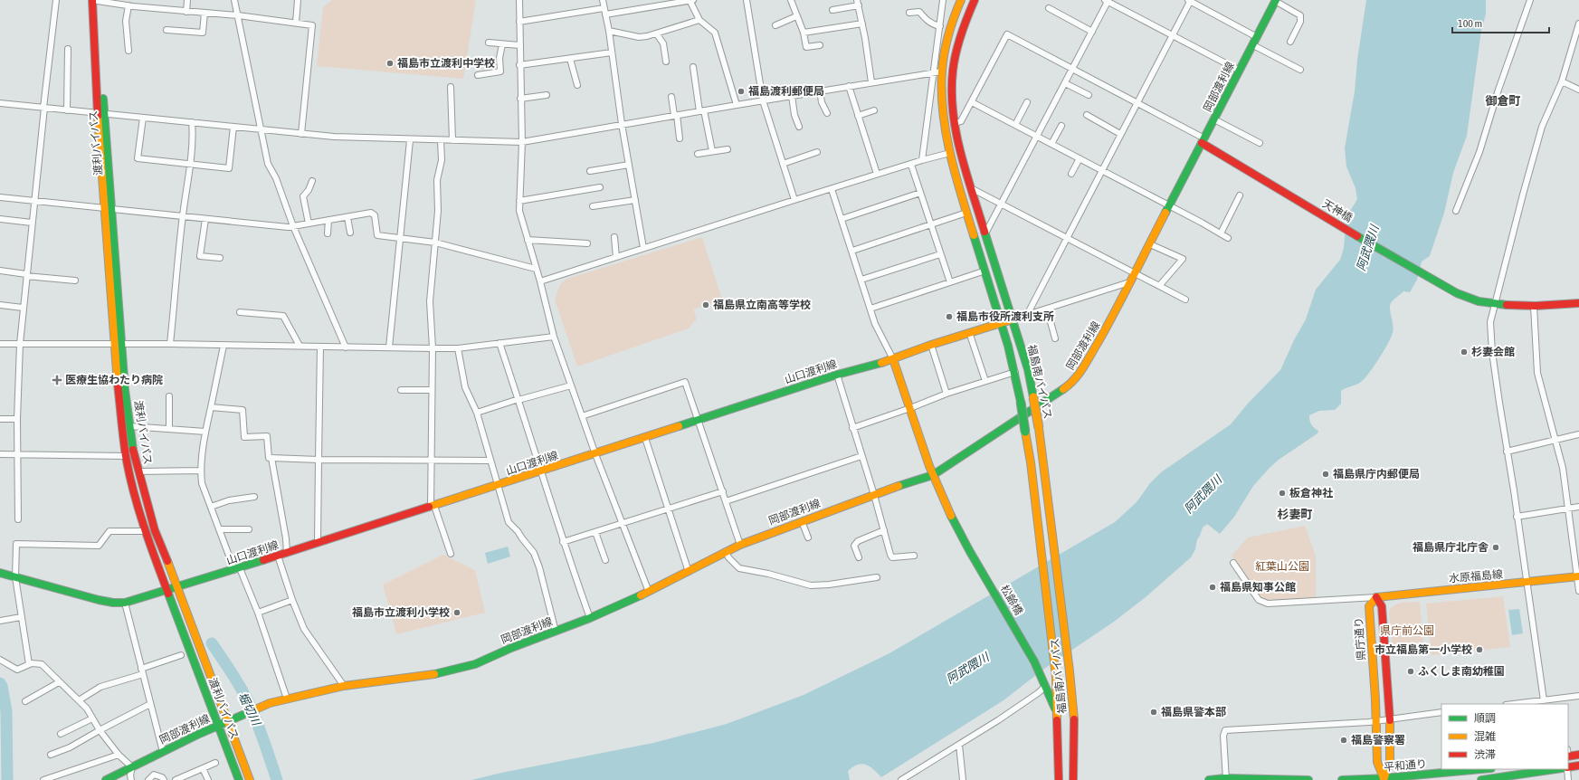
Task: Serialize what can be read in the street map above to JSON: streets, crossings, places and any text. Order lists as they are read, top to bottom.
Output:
{
  "streets": {
    "main road": [
      "岡部渡利線",
      "渡利バイパス",
      "天神橋",
      "山口渡利線",
      "福島南バイパス",
      "水原福島線",
      "松齢橋",
      "県庁通り",
      "平和通り"
    ]
  },
  "crossings": [
    ["岡部渡利線", "渡利バイパス"],
    ["岡部渡利線", "天神橋"],
    ["岡部渡利線", "松齢橋"],
    ["渡利バイパス", "山口渡利線"],
    ["山口渡利線", "福島南バイパス"],
    ["水原福島線", "県庁通り"],
    ["県庁通り", "平和通り"]
  ],
  "districts": ["御倉町", "杉妻町"],
  "water": ["阿武隈川", "堀切川"],
  "parks": ["紅葉山公園", "県庁前公園"],
  "places": {
    "other": [
      "福島市立渡利中学校",
      "福島渡利郵便局",
      "福島県立南高等学校",
      "福島市役所渡利支所",
      "杉妻会館",
      "福島県庁内郵便局",
      "板倉神社",
      "福島県庁北庁舎",
      "福島県知事公館",
      "福島市立渡利小学校",
      "市立福島第一小学校",
      "ふくしま南幼稚園",
      "福島県警本部",
      "福島警察署"
    ],
    "health": ["医療生協わたり病院"]
  },
  "legend": ["順調", "混雑", "渋滞"],
  "scale_bar": "100 m"
}
